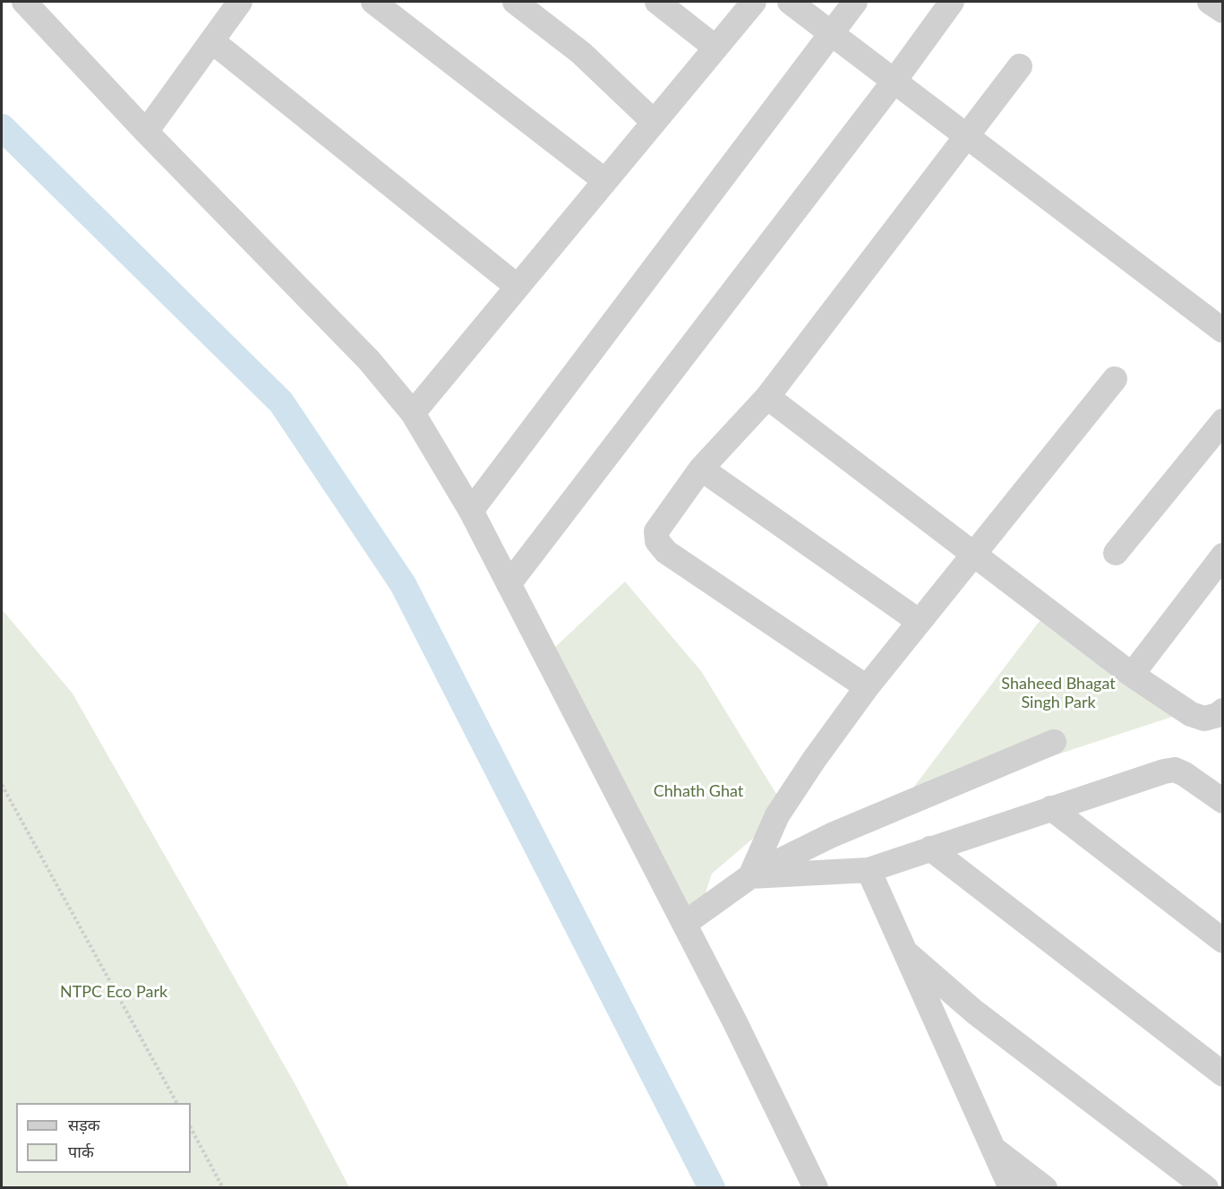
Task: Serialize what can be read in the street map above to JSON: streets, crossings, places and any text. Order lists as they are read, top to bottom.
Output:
{
  "parks": ["Shaheed Bhagat Singh Park", "Chhath Ghat", "NTPC Eco Park"],
  "legend": ["सड़क", "पार्क"]
}
